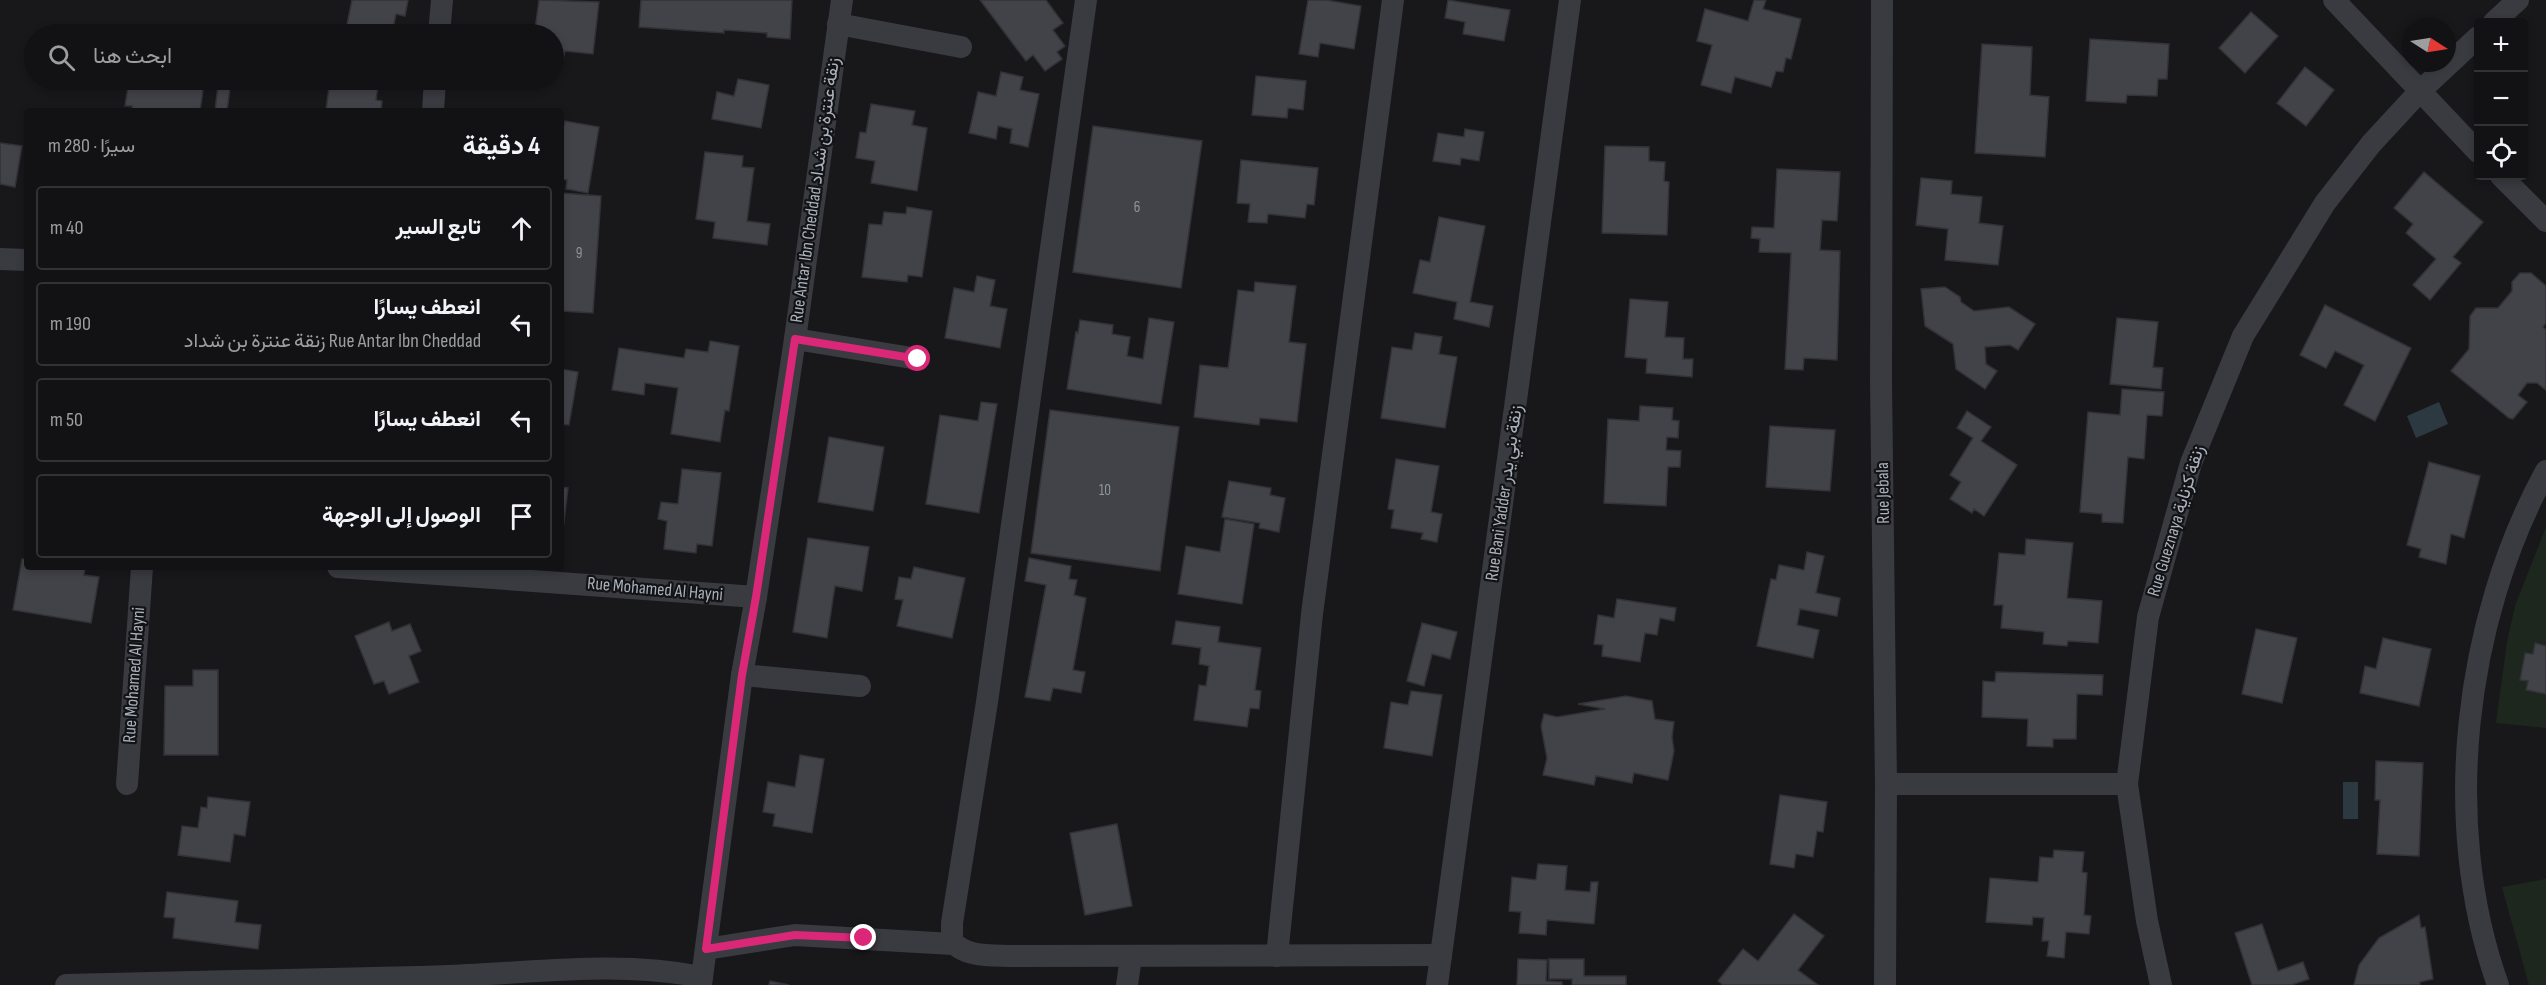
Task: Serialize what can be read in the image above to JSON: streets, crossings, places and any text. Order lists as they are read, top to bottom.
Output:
{
  "streets": {
    "street": [
      "Rue Antar Ibn Cheddad زنقة عنترة بن شداد",
      "Rue Bani Yadder زنقة بني يدر",
      "Rue Jebala",
      "Rue Gueznaya زنقة كزناية",
      "Rue Mohamed Al Hayni"
    ]
  },
  "crossings": [
    ["Rue Antar Ibn Cheddad زنقة عنترة بن شداد", "Rue Mohamed Al Hayni"]
  ],
  "house_numbers": ["6", "9", "10"],
  "north": "right",
  "page": {
    "map_buttons": ["+", "−"],
    "search": "ابحث هنا",
    "heading": ["4 دقيقة", "سيرًا · 280 m"],
    "list": [
      ["تابع السير", "40 m"],
      ["انعطف يسارًا", "Rue Antar Ibn Cheddad زنقة عنترة بن شداد", "190 m"],
      ["انعطف يسارًا", "50 m"],
      "الوصول إلى الوجهة"
    ]
  }
}
